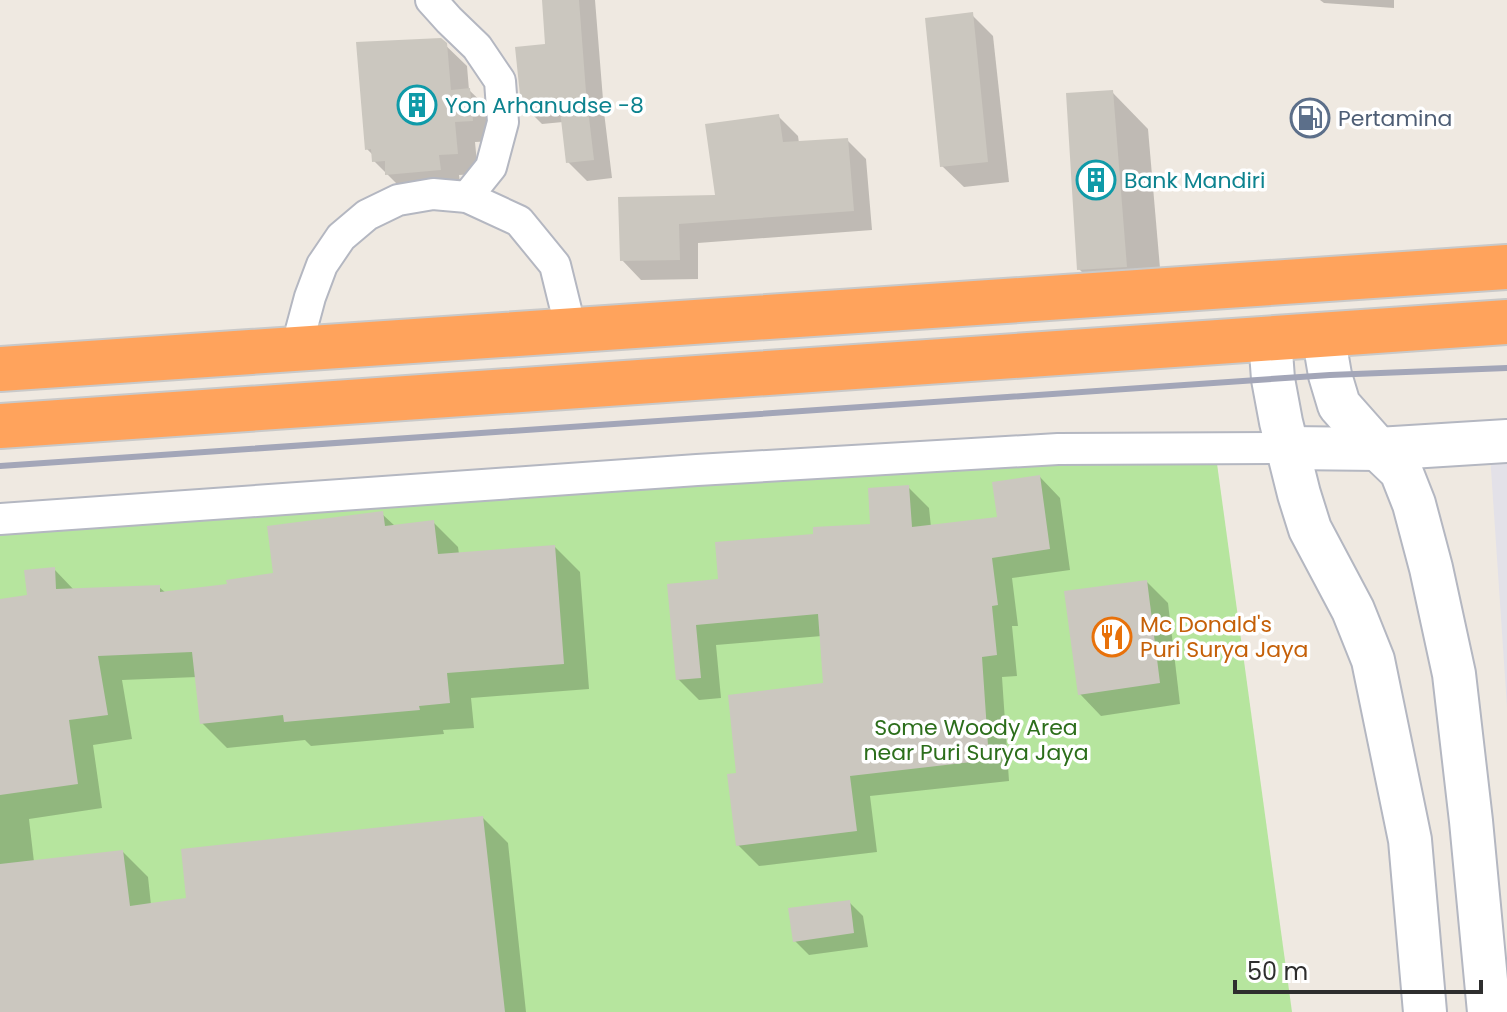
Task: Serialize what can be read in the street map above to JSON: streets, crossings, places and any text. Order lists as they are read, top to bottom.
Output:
{
  "parks": ["Some Woody Area near Puri Surya Jaya"],
  "places": {
    "building": ["Yon Arhanudse -8", "Bank Mandiri"],
    "fuel station": ["Pertamina"],
    "restaurant": ["Mc Donald's Puri Surya Jaya"]
  },
  "scale_bar": "50 m"
}
